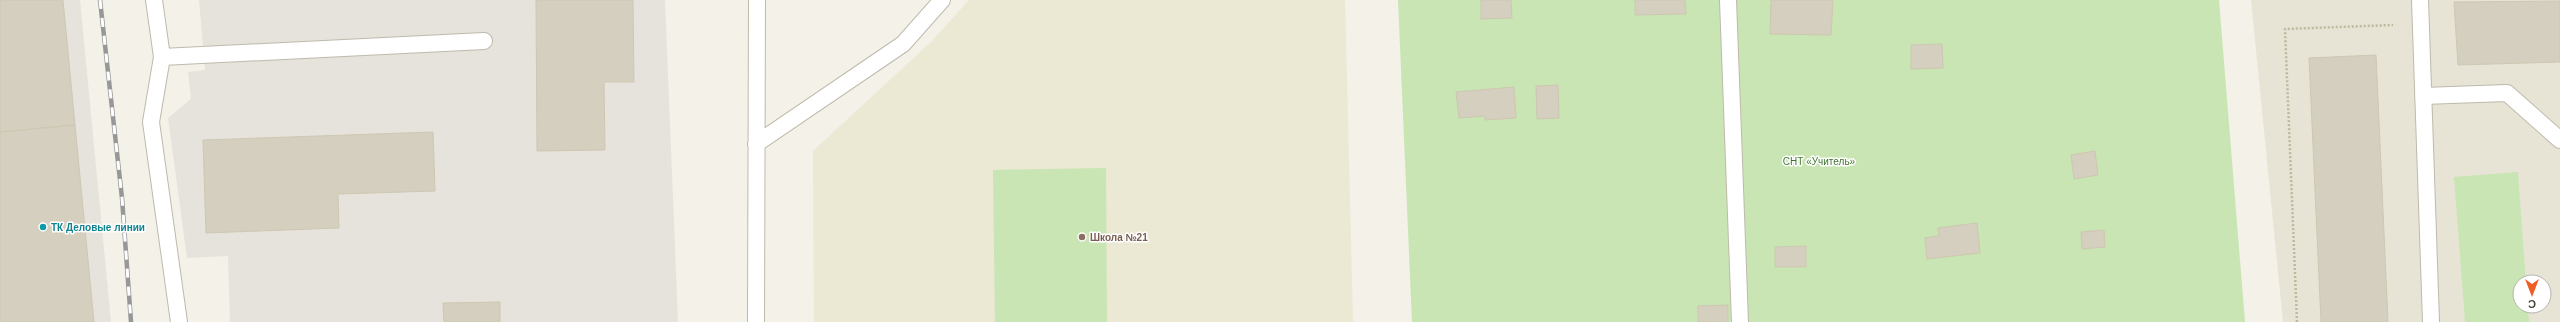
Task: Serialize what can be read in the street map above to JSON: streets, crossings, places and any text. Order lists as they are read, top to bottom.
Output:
{
  "parks": ["СНТ «Учитель»"],
  "places": ["ТК Деловые линии", "Школа №21"],
  "north": "bottom"
}
